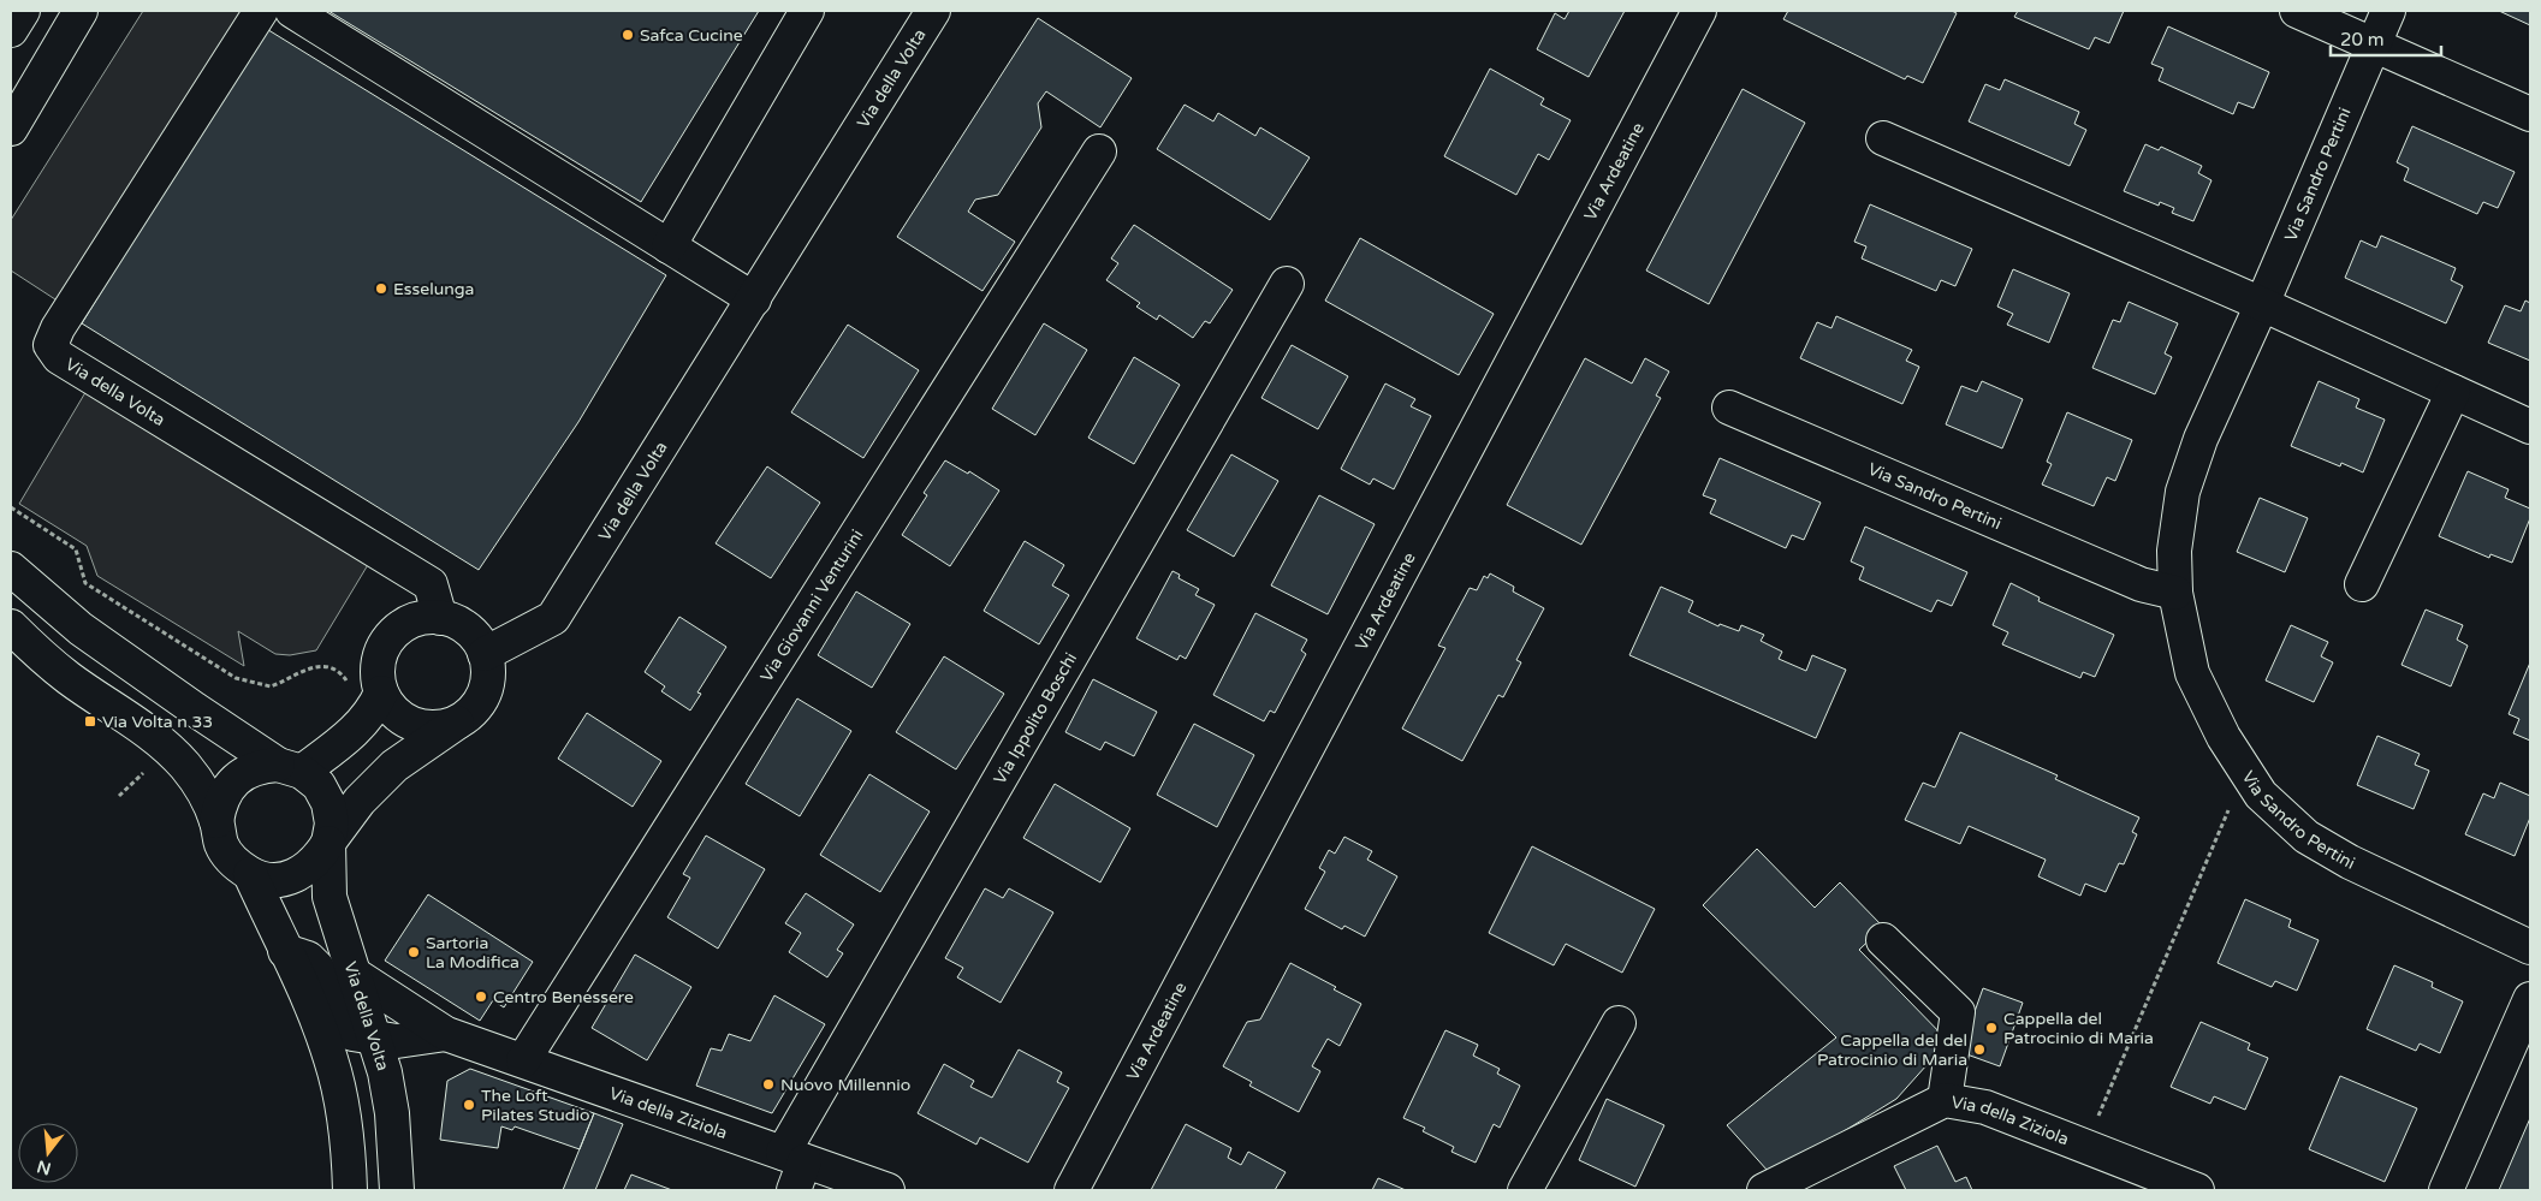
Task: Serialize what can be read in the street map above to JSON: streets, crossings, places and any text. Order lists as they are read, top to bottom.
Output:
{
  "streets": {
    "street": [
      "Via della Volta",
      "Via Ardeatine",
      "Via Sandro Pertini",
      "Via Giovanni Venturini",
      "Via Ippolito Boschi",
      "Via della Ziziola"
    ]
  },
  "crossings": [
    ["Via Giovanni Venturini", "Via della Ziziola"],
    ["Via Ippolito Boschi", "Via della Ziziola"]
  ],
  "places": {
    "other": [
      "Safca Cucine",
      "Esselunga",
      "Sartoria La Modifica",
      "Centro Benessere",
      "Cappella del Patrocinio di Maria",
      "Cappella del del Patrocinio di Maria",
      "Nuovo Millennio",
      "The Loft Pilates Studio"
    ],
    "transit": ["Via Volta n 33"]
  },
  "scale_bar": "20 m",
  "north": "bottom"
}
